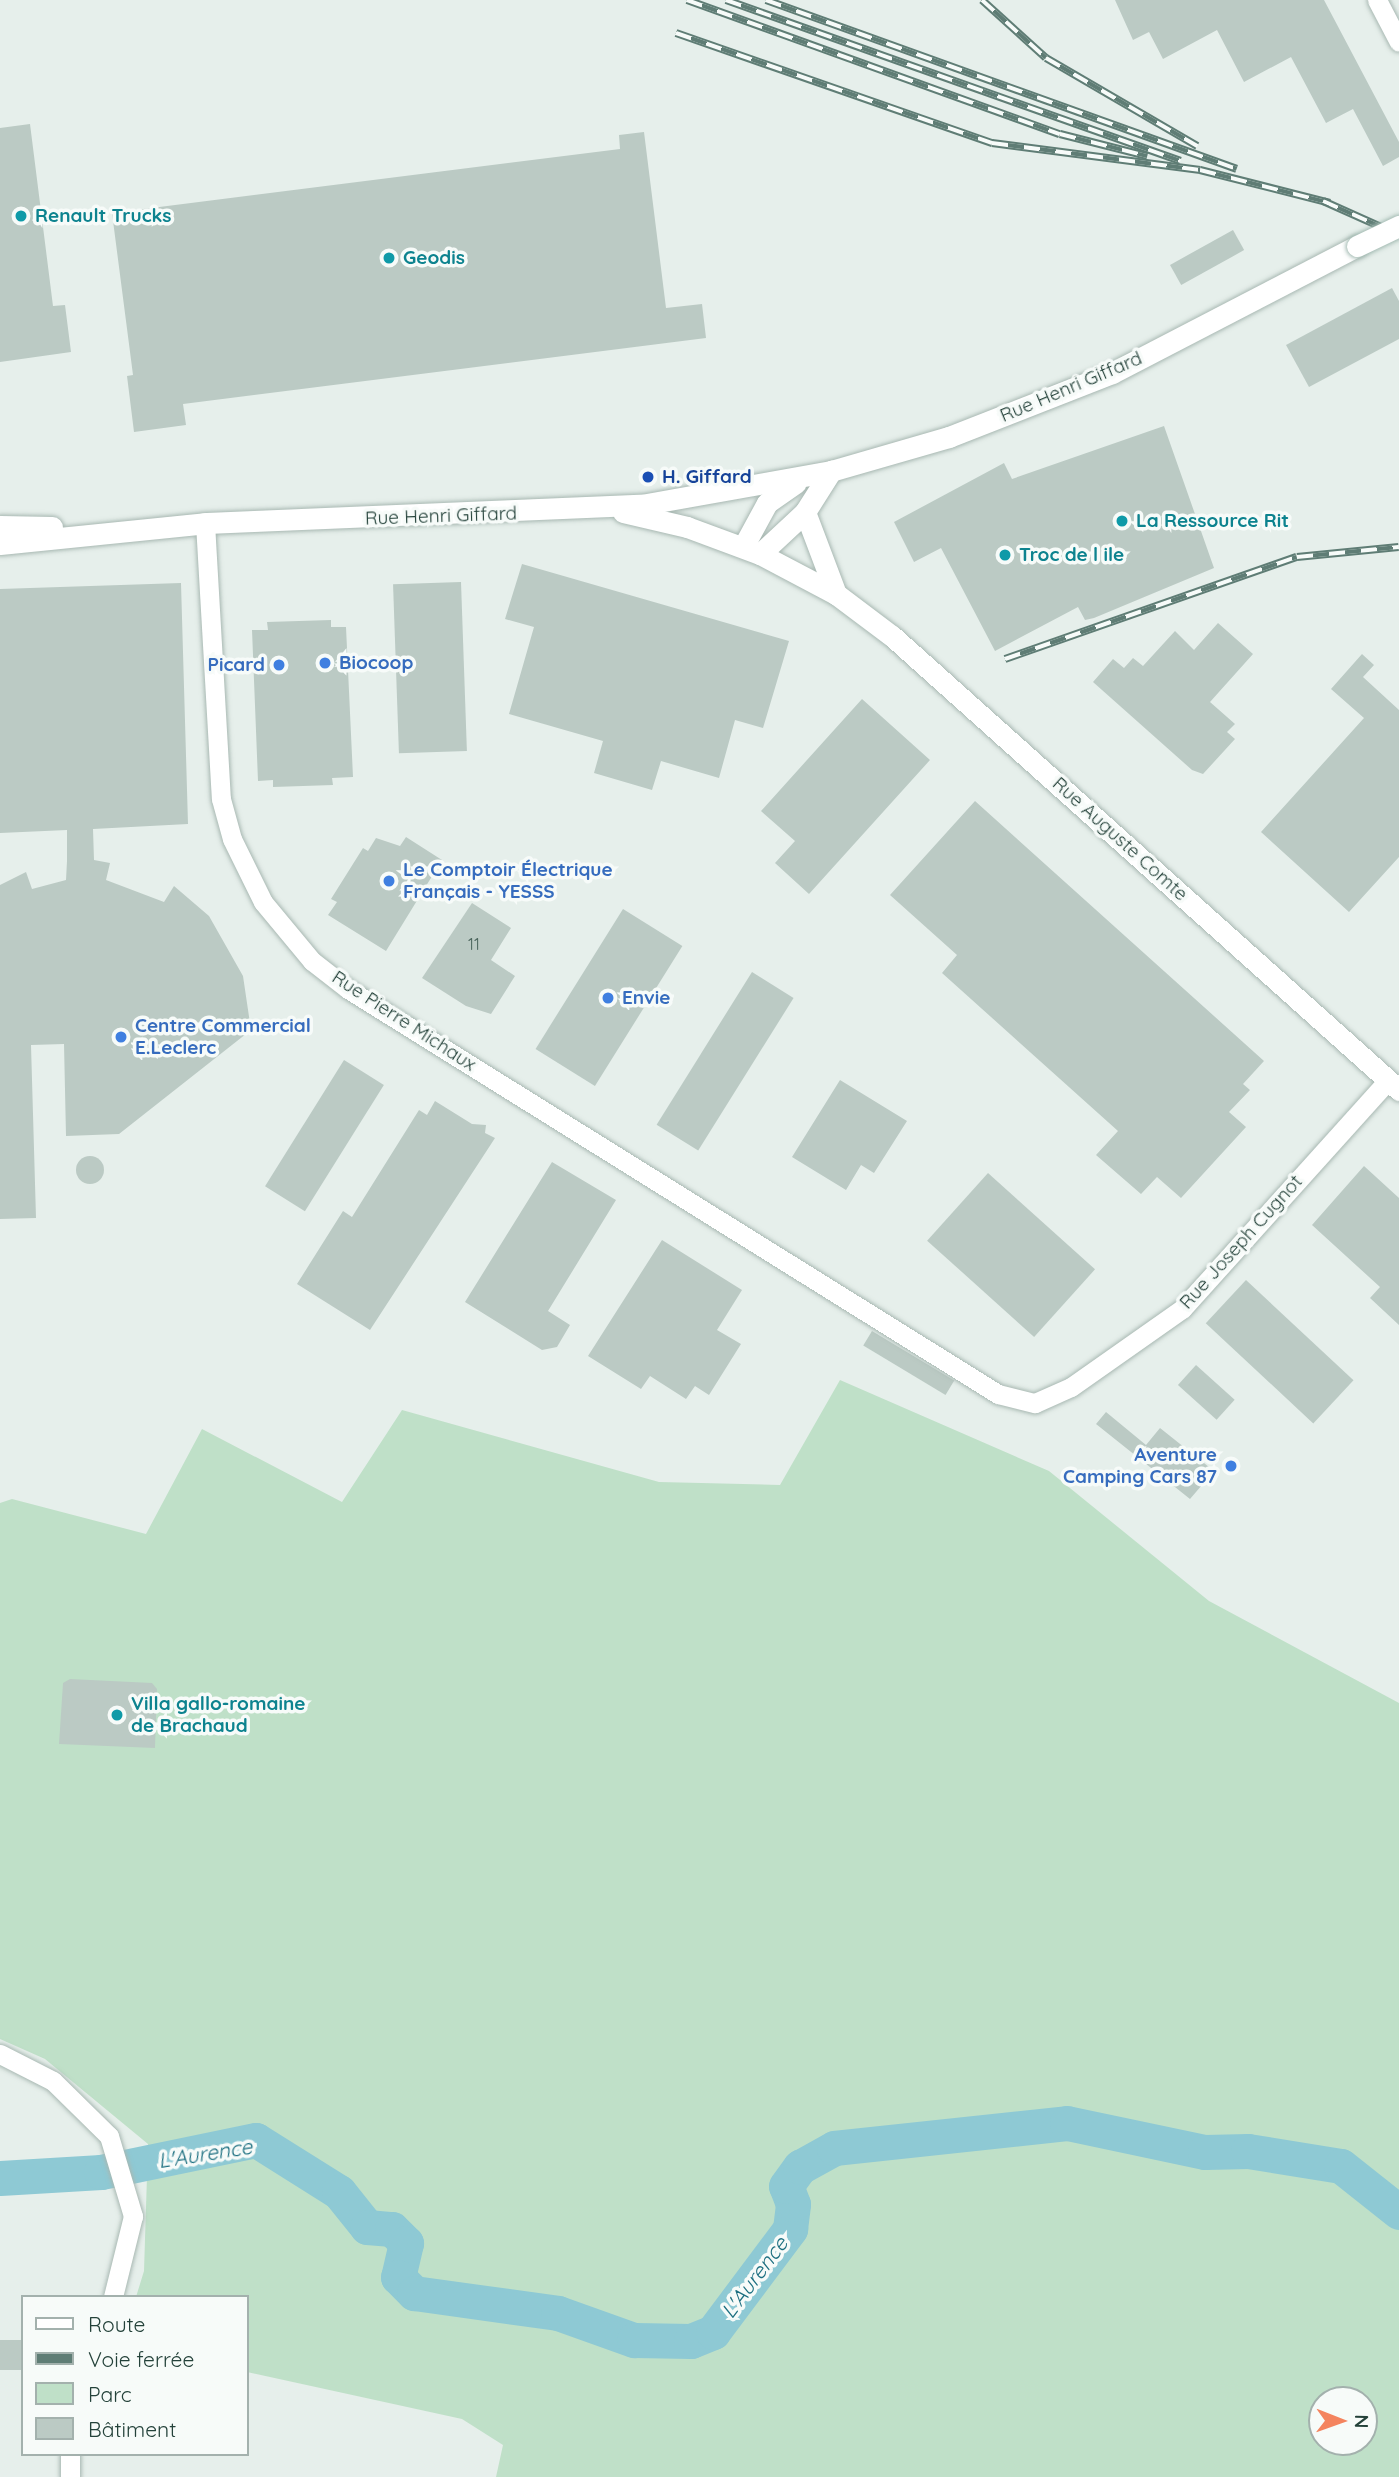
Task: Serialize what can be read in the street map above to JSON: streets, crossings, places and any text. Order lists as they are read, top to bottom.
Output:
{
  "streets": {
    "street": [
      "Rue Henri Giffard",
      "Rue Auguste Comte",
      "Rue Pierre Michaux",
      "Rue Joseph Cugnot"
    ]
  },
  "crossings": [
    ["Rue Henri Giffard", "Rue Auguste Comte"],
    ["Rue Henri Giffard", "Rue Pierre Michaux"],
    ["Rue Auguste Comte", "Rue Joseph Cugnot"],
    ["Rue Pierre Michaux", "Rue Joseph Cugnot"]
  ],
  "water": ["L'Aurence"],
  "places": [
    "Renault Trucks",
    "Geodis",
    "H. Giffard",
    "La Ressource Rit",
    "Troc de l ile",
    "Biocoop",
    "Picard",
    "Le Comptoir Électrique Français - YESSS",
    "Envie",
    "Centre Commercial E.Leclerc",
    "Aventure Camping Cars 87",
    "Villa gallo-romaine de Brachaud"
  ],
  "house_numbers": ["11"],
  "legend": [
    "Route",
    "Voie ferrée",
    "Parc",
    "Bâtiment"
  ],
  "north": "right"
}
